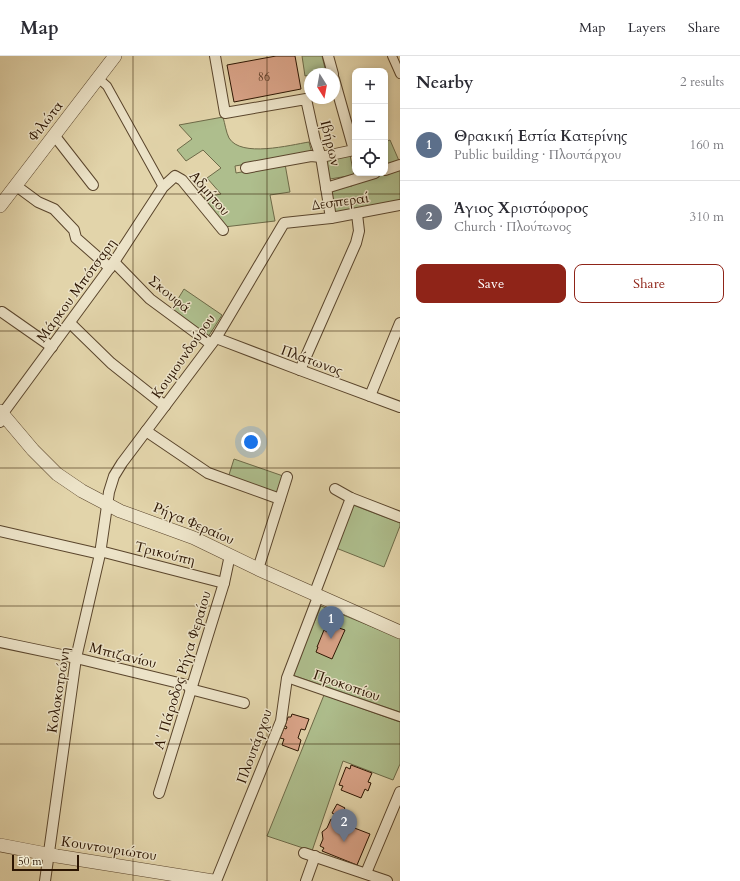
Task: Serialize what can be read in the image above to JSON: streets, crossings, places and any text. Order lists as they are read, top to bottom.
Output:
{
  "streets": {
    "street": [
      "Φιλώτα",
      "Ιβήρων",
      "Αδμήτου",
      "Δεσπεραί",
      "Μάρκου Μπότσαρη",
      "Σκουφά",
      "Κουμουνδούρου",
      "Πλάτωνος",
      "Ρήγα Φεραίου",
      "Τρικούπη",
      "Μπιζανίου",
      "Α΄ Πάροδος Ρήγα Φεραίου",
      "Προκοπίου",
      "Κολοκοτρώνη",
      "Πλουτάρχου",
      "Κουντουριώτου"
    ]
  },
  "crossings": [
    ["Φιλώτα", "Σκουφά"],
    ["Ιβήρων", "Δεσπεραί"],
    ["Αδμήτου", "Μάρκου Μπότσαρη"],
    ["Δεσπεραί", "Κουμουνδούρου"],
    ["Μάρκου Μπότσαρη", "Σκουφά"],
    ["Μάρκου Μπότσαρη", "Ρήγα Φεραίου"],
    ["Σκουφά", "Κουμουνδούρου"],
    ["Σκουφά", "Πλάτωνος"],
    ["Κουμουνδούρου", "Πλάτωνος"],
    ["Κουμουνδούρου", "Ρήγα Φεραίου"],
    ["Κουμουνδούρου", "Κολοκοτρώνη"],
    ["Ρήγα Φεραίου", "Α΄ Πάροδος Ρήγα Φεραίου"],
    ["Ρήγα Φεραίου", "Κολοκοτρώνη"],
    ["Ρήγα Φεραίου", "Πλουτάρχου"],
    ["Τρικούπη", "Α΄ Πάροδος Ρήγα Φεραίου"],
    ["Τρικούπη", "Κολοκοτρώνη"],
    ["Μπιζανίου", "Α΄ Πάροδος Ρήγα Φεραίου"],
    ["Μπιζανίου", "Κολοκοτρώνη"],
    ["Προκοπίου", "Πλουτάρχου"],
    ["Κολοκοτρώνη", "Κουντουριώτου"],
    ["Πλουτάρχου", "Κουντουριώτου"]
  ],
  "house_numbers": ["86"],
  "scale_bar": "50 m",
  "north": "bottom",
  "page": {
    "header": "Map",
    "nav": ["Map", "Layers", "Share"],
    "heading": ["Nearby", "2 results"],
    "map_buttons": ["+", "−"],
    "list": [
      {
        "mark": "1",
        "name": "Θρακική Εστία Κατερίνης",
        "note": "Public building · Πλουτάρχου",
        "value": "160 m"
      },
      {
        "mark": "2",
        "name": "Άγιος Χριστόφορος",
        "note": "Church · Πλούτωνος",
        "value": "310 m"
      }
    ],
    "buttons": ["Save", "Share"],
    "pins": ["1", "2"],
    "scale": "50 m"
  }
}
